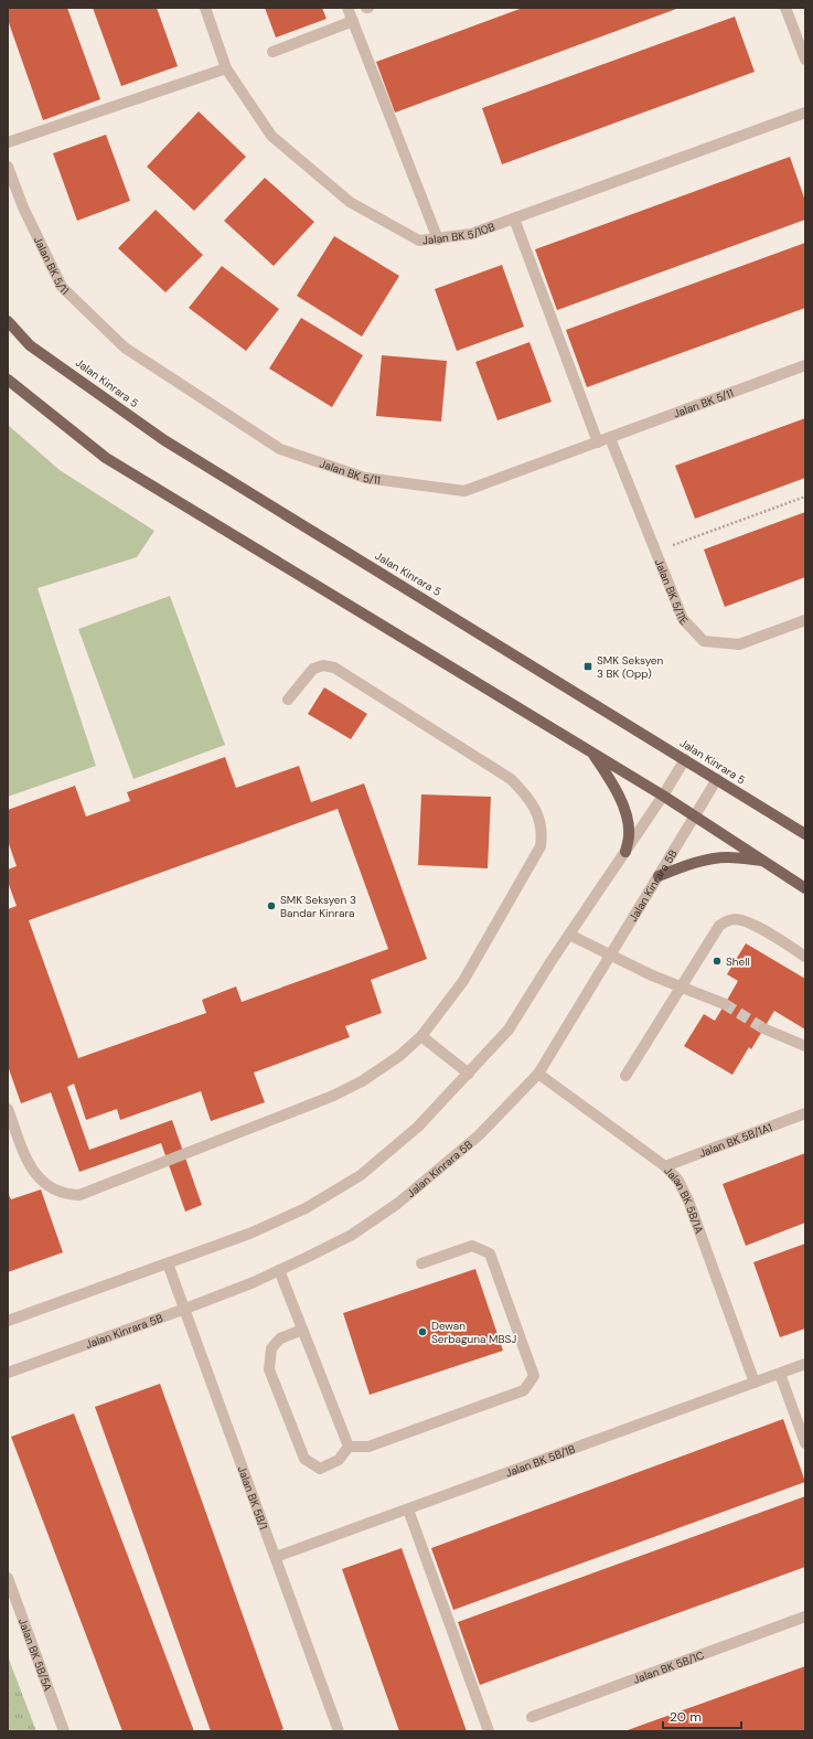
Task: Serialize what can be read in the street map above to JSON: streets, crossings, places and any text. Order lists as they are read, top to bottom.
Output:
{
  "streets": {
    "main road": ["Jalan Kinrara 5"],
    "street": [
      "Jalan BK 5/10B",
      "Jalan BK 5/11",
      "Jalan BK 5/11E",
      "Jalan Kinrara 5B",
      "Jalan BK 5B/1A1",
      "Jalan BK 5B/1A",
      "Jalan BK 5B/1B",
      "Jalan BK 5B/1",
      "Jalan BK 5B/5A",
      "Jalan BK 5B/1C"
    ]
  },
  "crossings": [
    ["Jalan BK 5/11", "Jalan BK 5/11E"],
    ["Jalan Kinrara 5", "Jalan Kinrara 5B"],
    ["Jalan Kinrara 5B", "Jalan BK 5B/1A"],
    ["Jalan Kinrara 5B", "Jalan BK 5B/1"],
    ["Jalan BK 5B/1A1", "Jalan BK 5B/1A"],
    ["Jalan BK 5B/1A", "Jalan BK 5B/1B"],
    ["Jalan BK 5B/1B", "Jalan BK 5B/1"]
  ],
  "places": {
    "transit": ["SMK Seksyen 3 BK (Opp)"],
    "other": ["SMK Seksyen 3 Bandar Kinrara", "Shell", "Dewan Serbaguna MBSJ"]
  },
  "scale_bar": "20 m"
}
